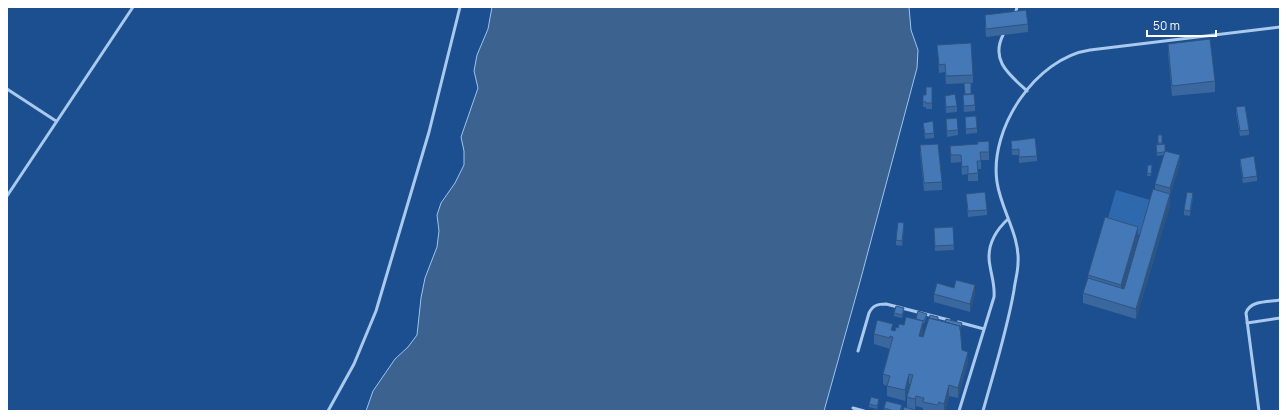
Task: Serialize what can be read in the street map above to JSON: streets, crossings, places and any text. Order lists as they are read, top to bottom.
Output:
{
  "scale_bar": "50 m"
}
